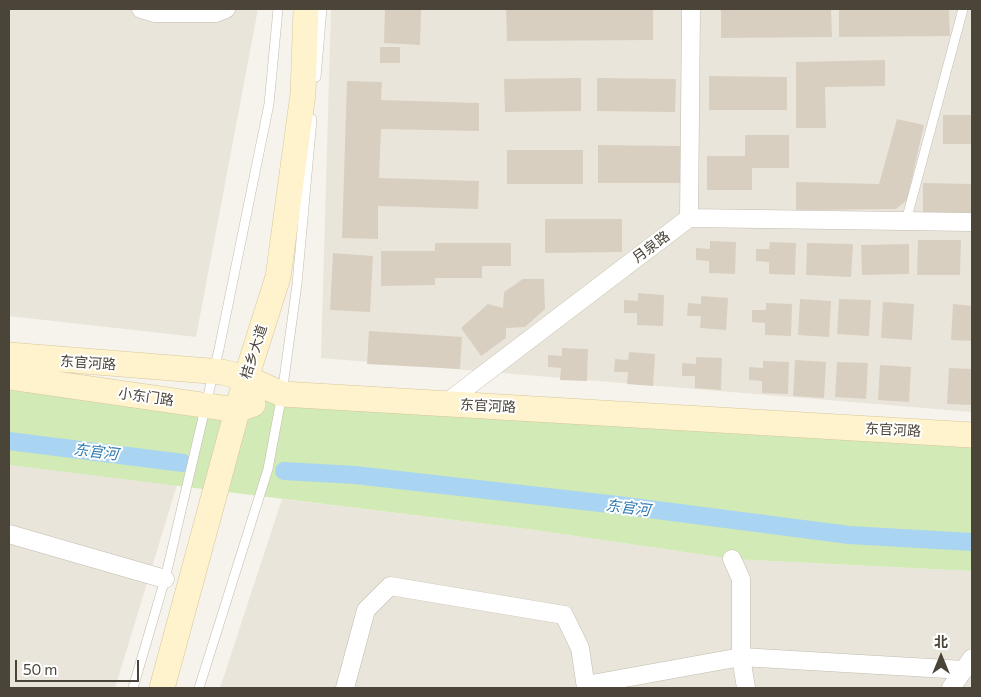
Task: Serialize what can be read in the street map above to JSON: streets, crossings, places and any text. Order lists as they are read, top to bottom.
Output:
{
  "streets": {
    "street": [
      "月泉路",
      "桔乡大道",
      "东官河路",
      "小东门路"
    ]
  },
  "crossings": [
    ["月泉路", "东官河路"],
    ["桔乡大道", "东官河路"],
    ["桔乡大道", "小东门路"],
    ["东官河路", "小东门路"]
  ],
  "water": ["东官河"],
  "scale_bar": "50 m",
  "north": "top"
}
